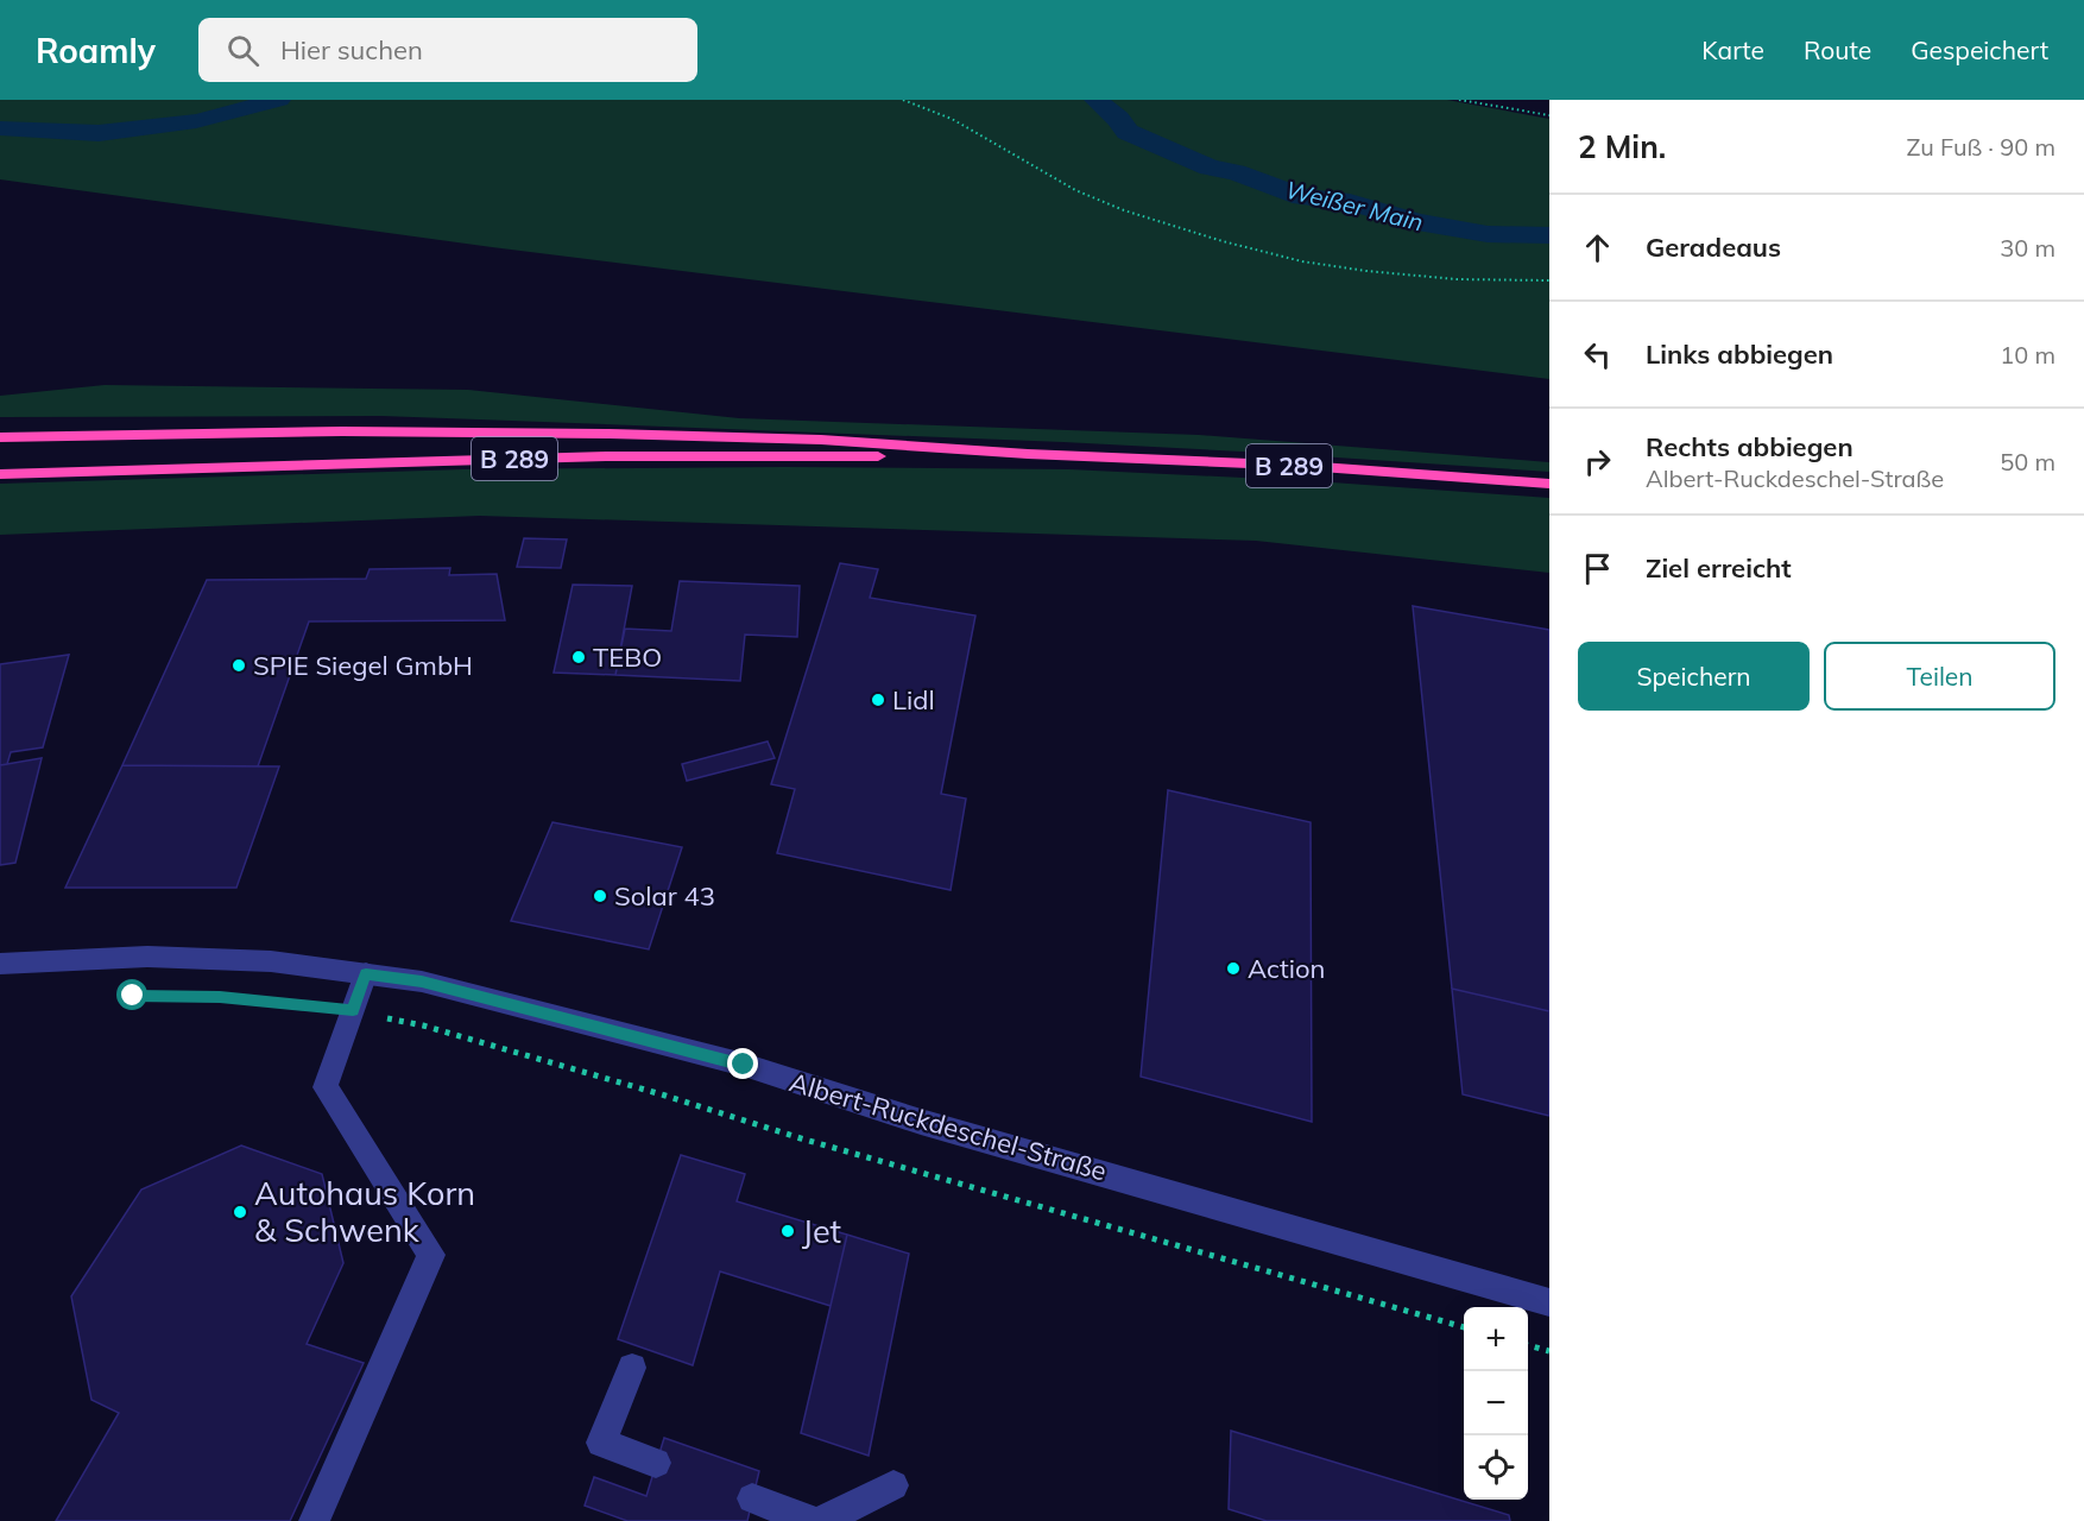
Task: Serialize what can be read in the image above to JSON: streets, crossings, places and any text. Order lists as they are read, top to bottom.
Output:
{
  "streets": {
    "highway": ["B 289"],
    "street": ["Albert-Ruckdeschel-Straße"]
  },
  "water": ["Weißer Main"],
  "places": [
    "TEBO",
    "SPIE Siegel GmbH",
    "Lidl",
    "Solar 43",
    "Action",
    "Autohaus Korn & Schwenk",
    "Jet"
  ],
  "page": {
    "header": "Roamly",
    "search": "Hier suchen",
    "nav": ["Karte", "Route", "Gespeichert"],
    "heading": ["2 Min.", "Zu Fuß · 90 m"],
    "list": [
      ["Geradeaus", "30 m"],
      ["Links abbiegen", "10 m"],
      ["Rechts abbiegen", "Albert-Ruckdeschel-Straße", "50 m"],
      "Ziel erreicht"
    ],
    "buttons": ["Speichern", "Teilen"],
    "map_buttons": ["+", "−"]
  }
}
